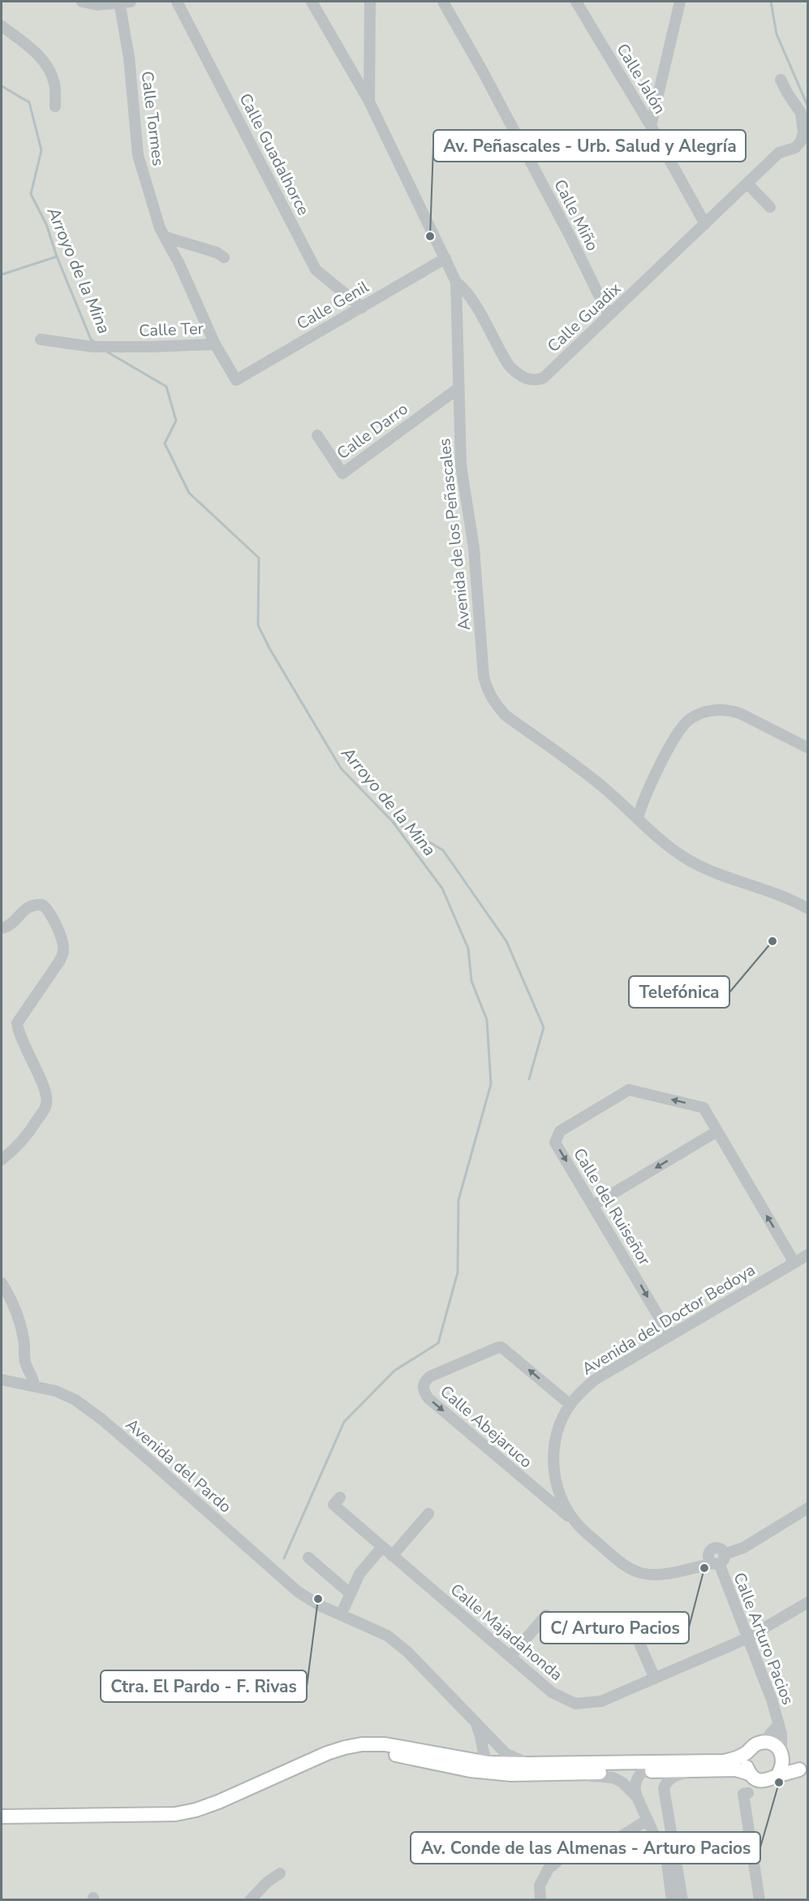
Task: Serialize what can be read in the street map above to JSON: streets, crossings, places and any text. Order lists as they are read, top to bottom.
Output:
{
  "streets": {
    "street": [
      "Calle Jalón",
      "Calle Tormes",
      "Calle Guadalhorce",
      "Calle Miño",
      "Calle Genil",
      "Calle Guadix",
      "Calle Ter",
      "Calle Darro",
      "Avenida de los Peñascales",
      "Calle del Ruiseñor",
      "Avenida del Doctor Bedoya",
      "Calle Abejaruco",
      "Avenida del Pardo",
      "Calle Majadahonda",
      "Calle Arturo Pacios"
    ]
  },
  "crossings": [
    ["Calle Jalón", "Calle Guadix"],
    ["Calle Tormes", "Calle Genil"],
    ["Calle Tormes", "Calle Ter"],
    ["Calle Guadalhorce", "Calle Genil"],
    ["Calle Miño", "Calle Guadix"],
    ["Calle Genil", "Avenida de los Peñascales"],
    ["Calle Guadix", "Avenida de los Peñascales"],
    ["Calle Darro", "Avenida de los Peñascales"],
    ["Calle del Ruiseñor", "Avenida del Doctor Bedoya"],
    ["Avenida del Doctor Bedoya", "Calle Abejaruco"],
    ["Avenida del Doctor Bedoya", "Calle Arturo Pacios"],
    ["Calle Majadahonda", "Calle Arturo Pacios"]
  ],
  "water": ["Arroyo de la Mina"],
  "places": [
    "Av. Peñascales - Urb. Salud y Alegría",
    "Telefónica",
    "C/ Arturo Pacios",
    "Ctra. El Pardo - F. Rivas",
    "Av. Conde de las Almenas - Arturo Pacios"
  ]
}
